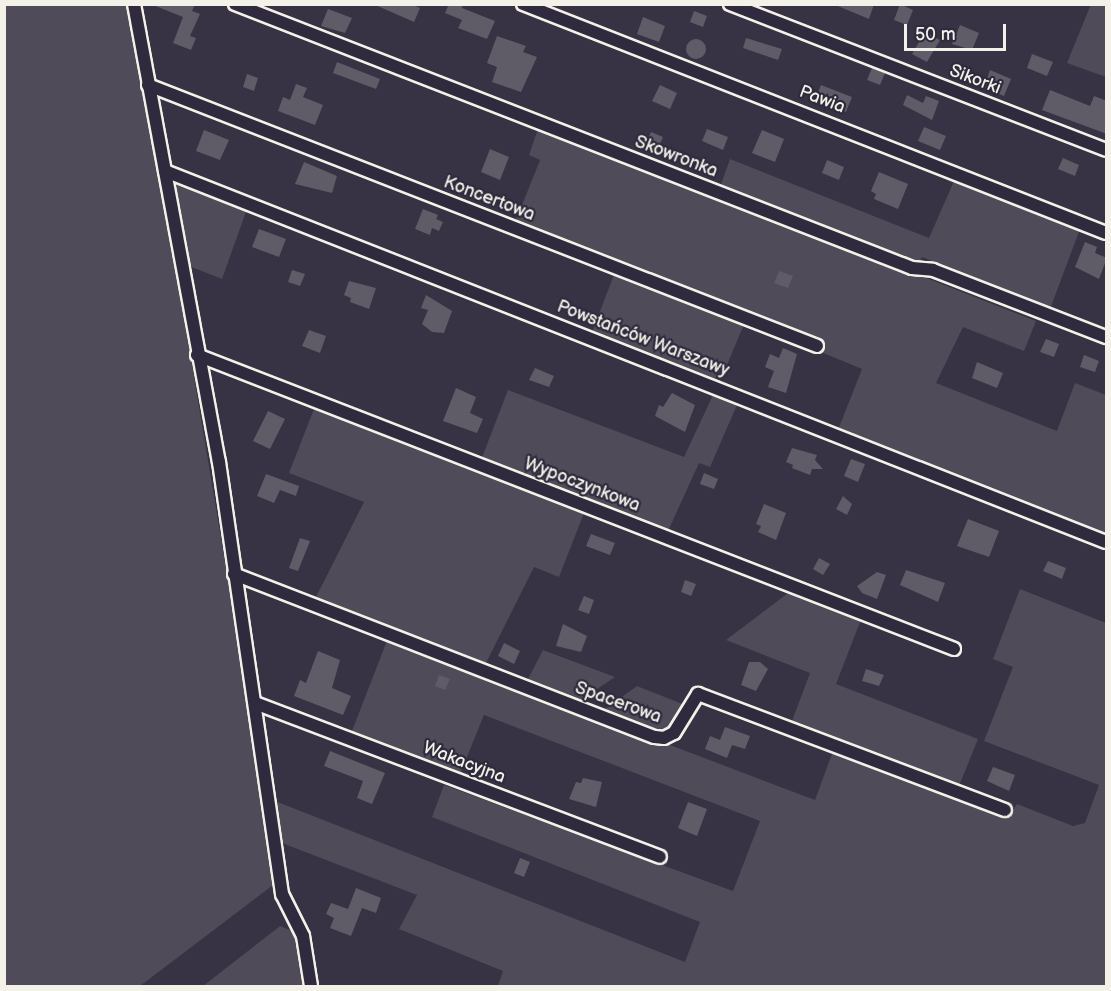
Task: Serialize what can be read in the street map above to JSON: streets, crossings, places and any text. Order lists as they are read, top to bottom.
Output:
{
  "streets": {
    "street": [
      "Sikorki",
      "Pawia",
      "Skowronka",
      "Koncertowa",
      "Powstańców Warszawy",
      "Wypoczynkowa",
      "Spacerowa",
      "Wakacyjna"
    ]
  },
  "scale_bar": "50 m"
}
